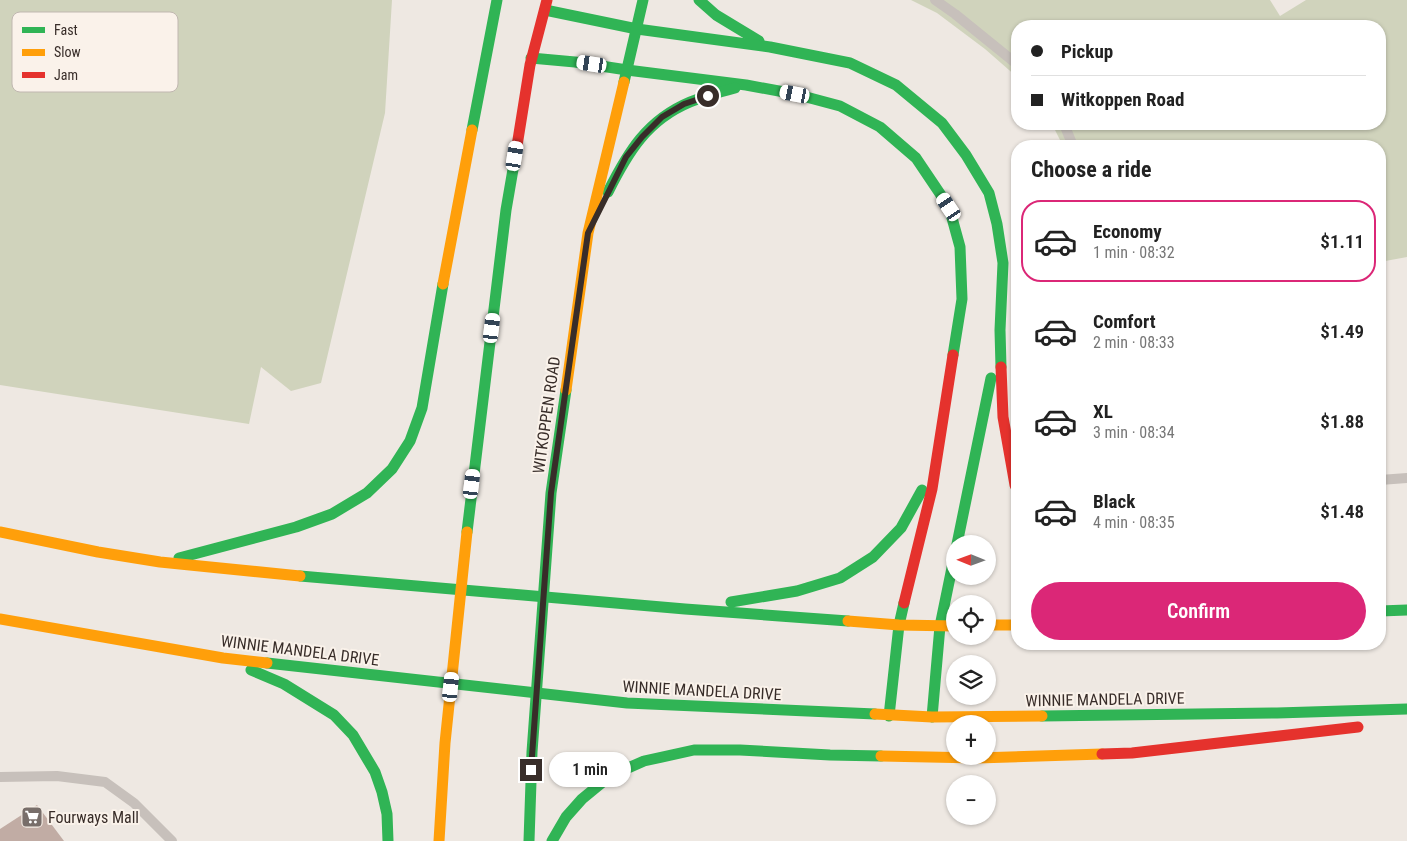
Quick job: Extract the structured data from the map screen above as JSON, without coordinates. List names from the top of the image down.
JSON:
{
  "streets": {
    "main road": ["WITKOPPEN ROAD", "WINNIE MANDELA DRIVE"]
  },
  "places": {
    "supermarket": ["Fourways Mall"]
  },
  "legend": ["Fast", "Slow", "Jam"],
  "north": "left",
  "page": {
    "banner": ["Pickup", "Witkoppen Road"],
    "heading": "Choose a ride",
    "list": [
      {
        "name": "Economy",
        "note": "1 min · 08:32",
        "value": "$1.11"
      },
      {
        "name": "Comfort",
        "note": "2 min · 08:33",
        "value": "$1.49"
      },
      {
        "name": "XL",
        "note": "3 min · 08:34",
        "value": "$1.88"
      },
      {
        "name": "Black",
        "note": "4 min · 08:35",
        "value": "$1.48"
      }
    ],
    "map_buttons": ["+", "−"],
    "buttons": "Confirm",
    "bubble": "1 min"
  }
}
